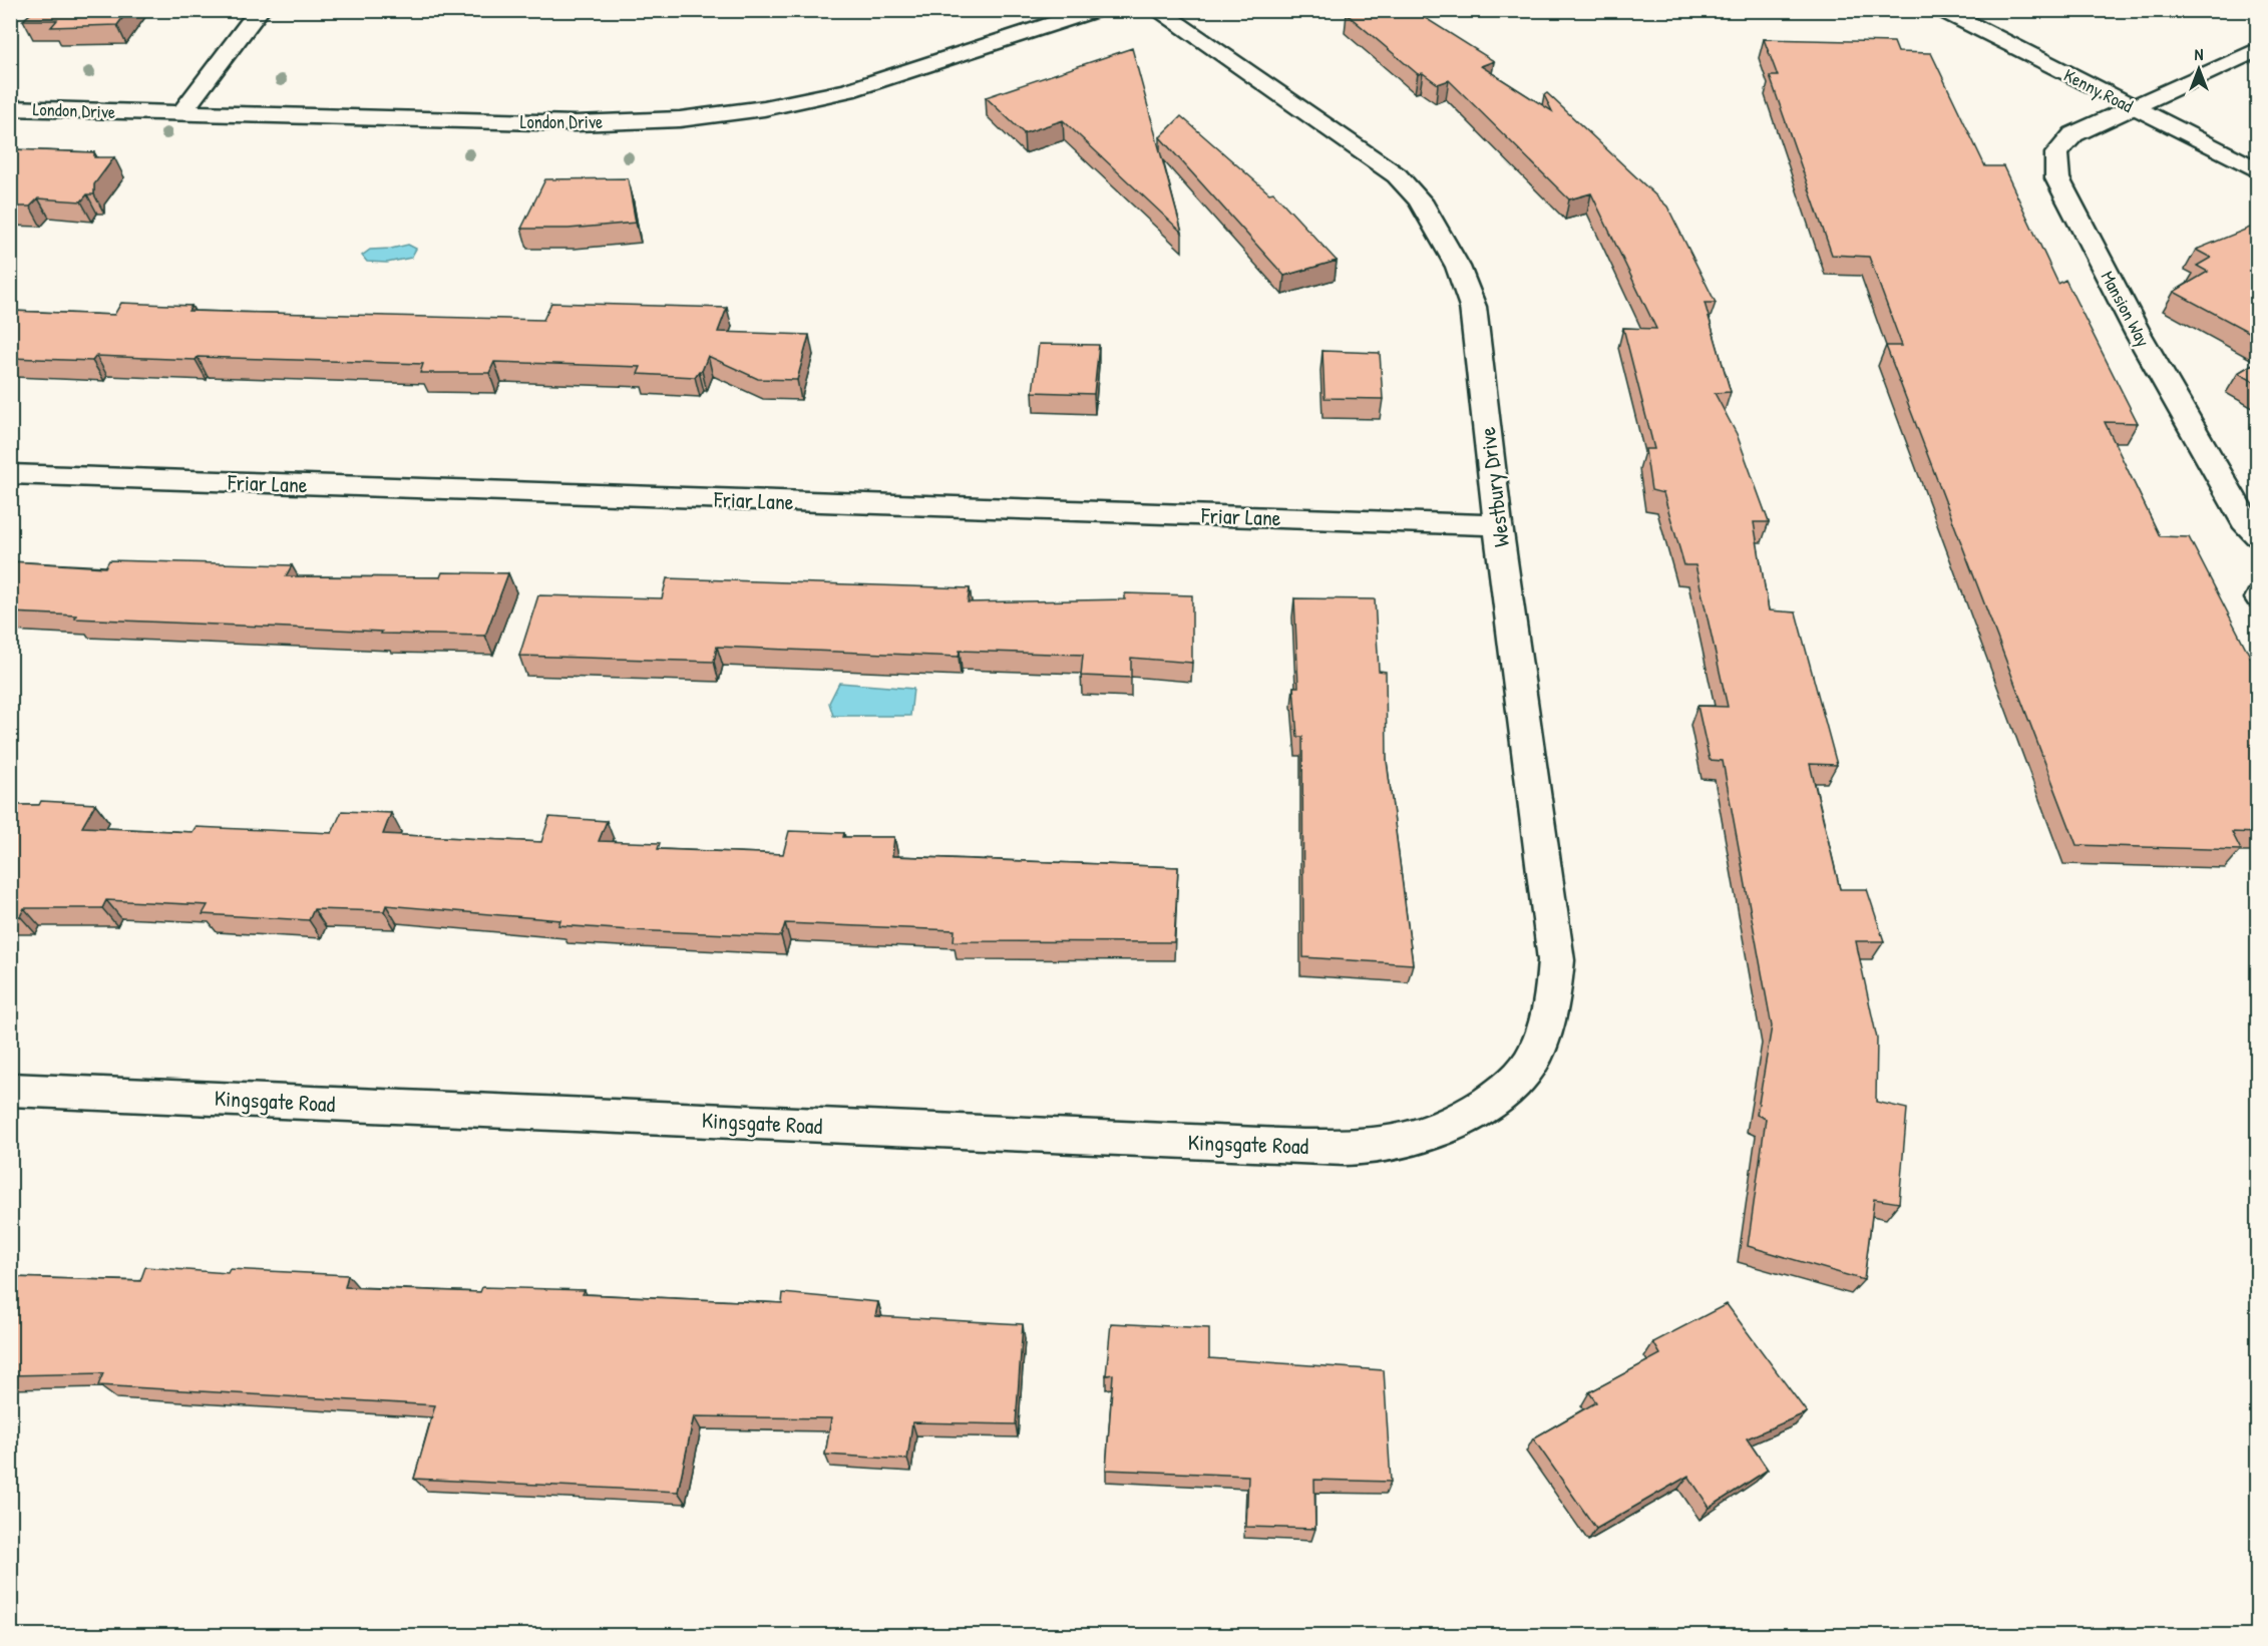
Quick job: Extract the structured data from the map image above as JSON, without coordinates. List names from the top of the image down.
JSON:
{
  "streets": {
    "street": [
      "Kenny Road",
      "London Drive",
      "Mansion Way",
      "Friar Lane",
      "Westbury Drive",
      "Kingsgate Road"
    ]
  },
  "crossings": [
    ["Kenny Road", "Mansion Way"],
    ["Friar Lane", "Westbury Drive"],
    ["Westbury Drive", "Kingsgate Road"]
  ],
  "north": "top"
}
